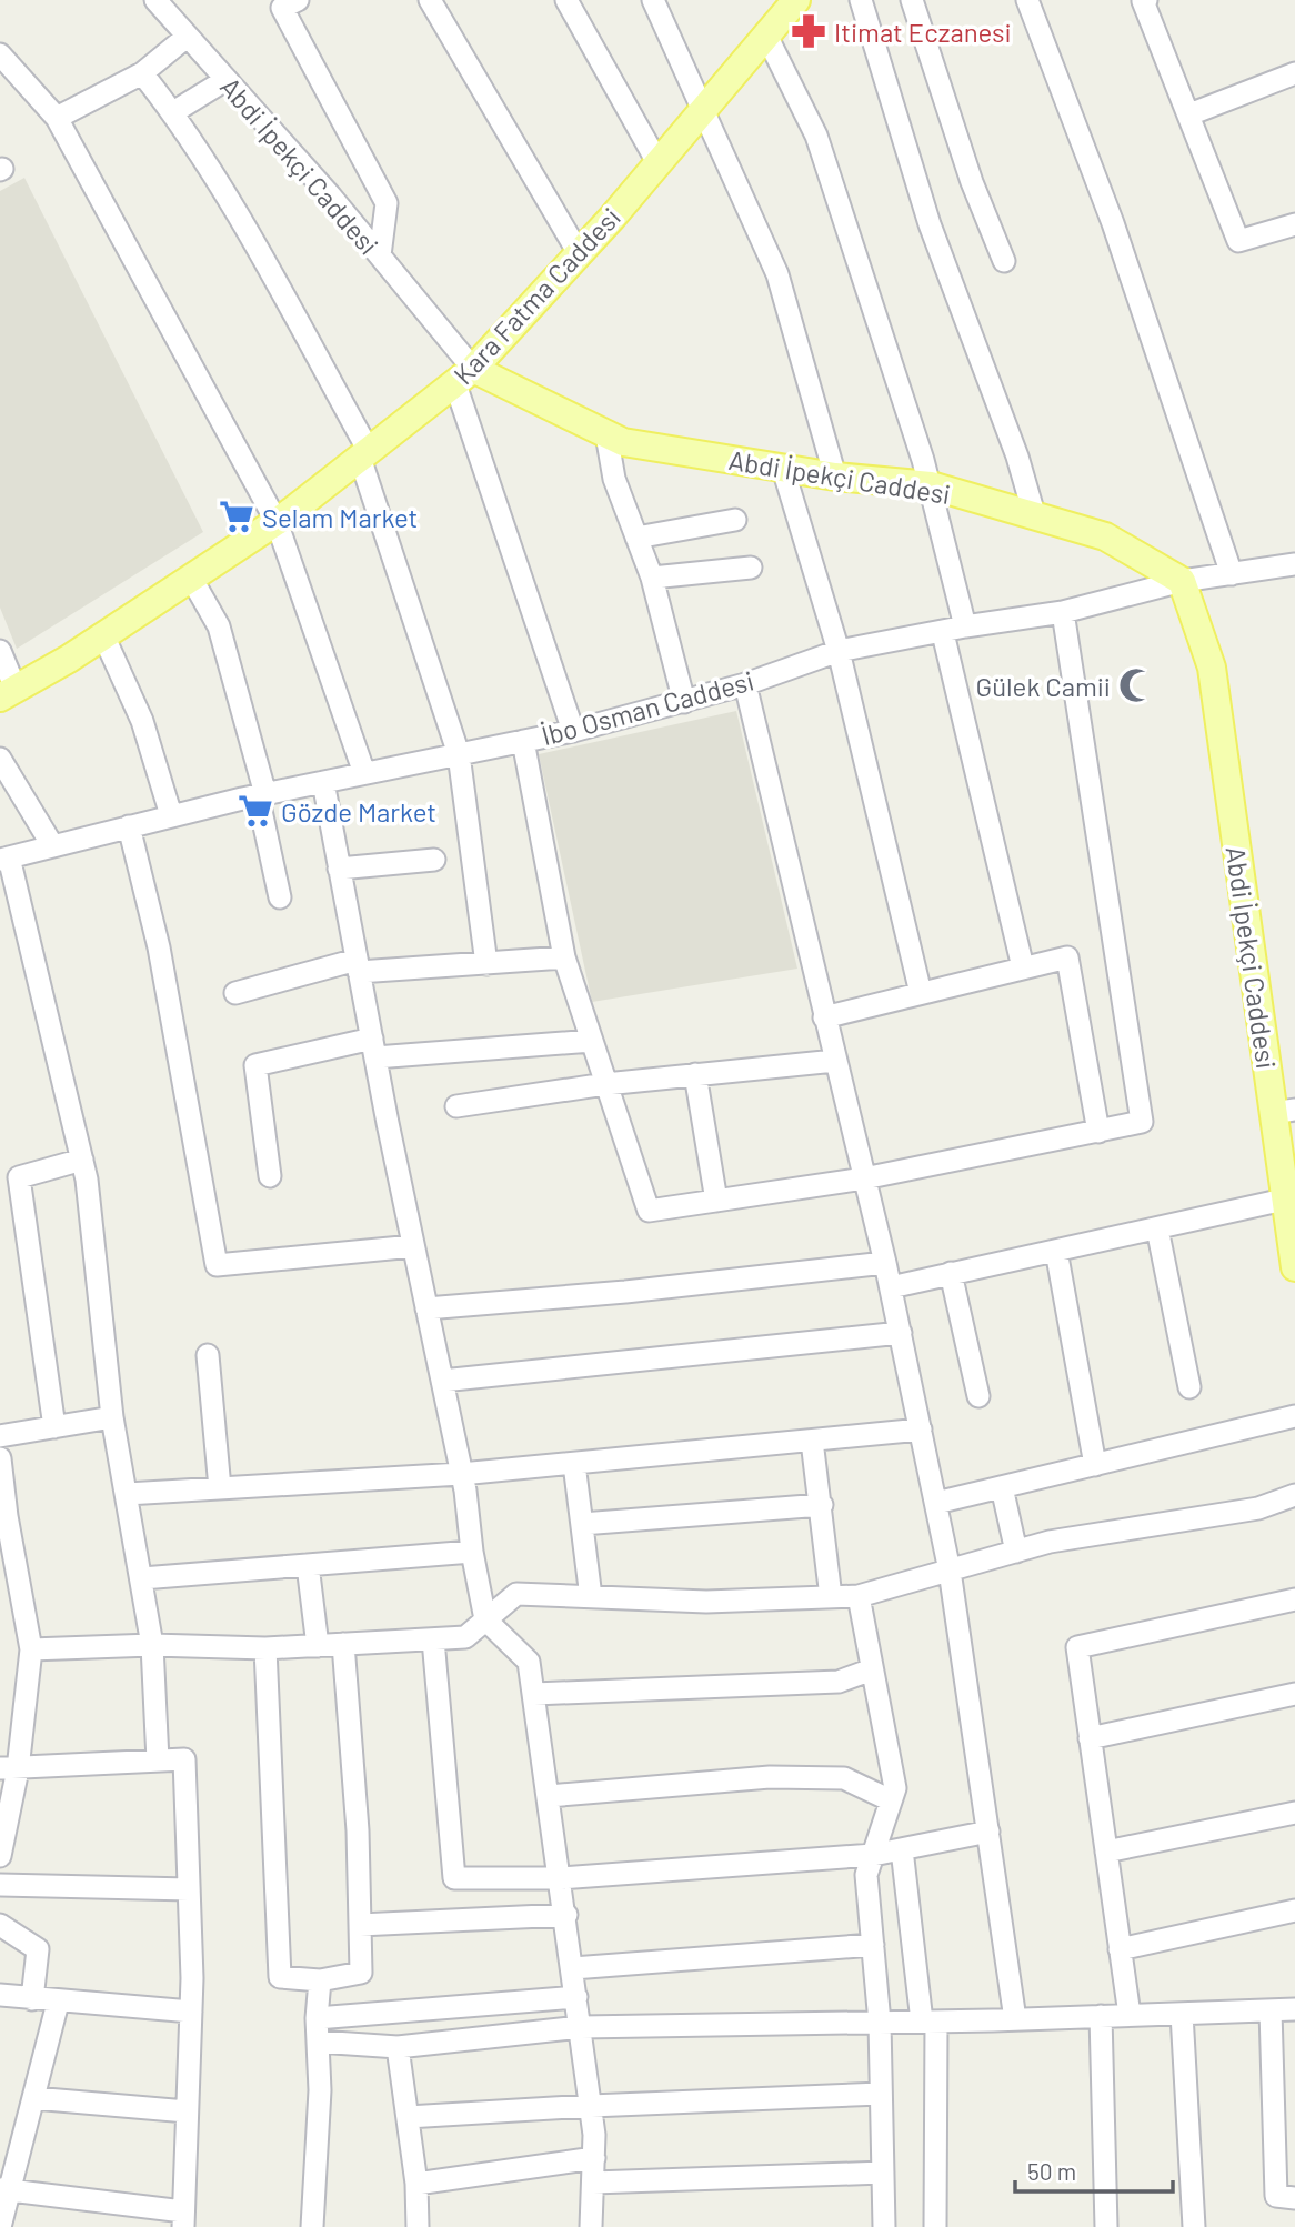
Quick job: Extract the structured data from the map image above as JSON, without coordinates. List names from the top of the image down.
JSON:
{
  "streets": {
    "main road": ["Abdi İpekçi Caddesi", "Kara Fatma Caddesi"],
    "street": ["İbo Osman Caddesi"]
  },
  "crossings": [
    ["Abdi İpekçi Caddesi", "Kara Fatma Caddesi"],
    ["Abdi İpekçi Caddesi", "İbo Osman Caddesi"]
  ],
  "places": {
    "pharmacy": ["Itimat Eczanesi"],
    "supermarket": ["Selam Market", "Gözde Market"],
    "mosque": ["Gülek Camii"]
  },
  "scale_bar": "50 m"
}
